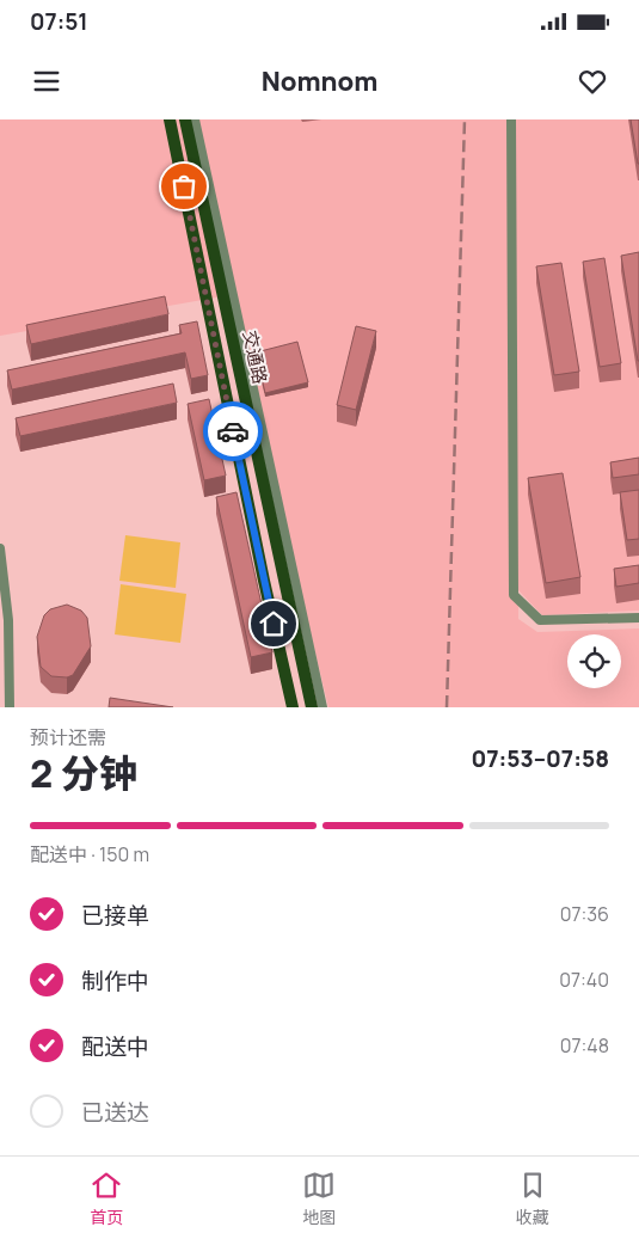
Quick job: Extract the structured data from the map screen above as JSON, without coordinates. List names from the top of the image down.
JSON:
{
  "streets": {
    "main road": ["交通路"]
  },
  "page": {
    "status": "07:51",
    "header": "Nomnom",
    "heading": ["2 分钟", "预计还需", "07:53–07:58"],
    "bar": "配送中 · 150 m",
    "list": [
      ["已接单", "07:36"],
      ["制作中", "07:40"],
      ["配送中", "07:48"],
      "已送达"
    ],
    "tabs": ["首页", "地图", "收藏"]
  }
}
